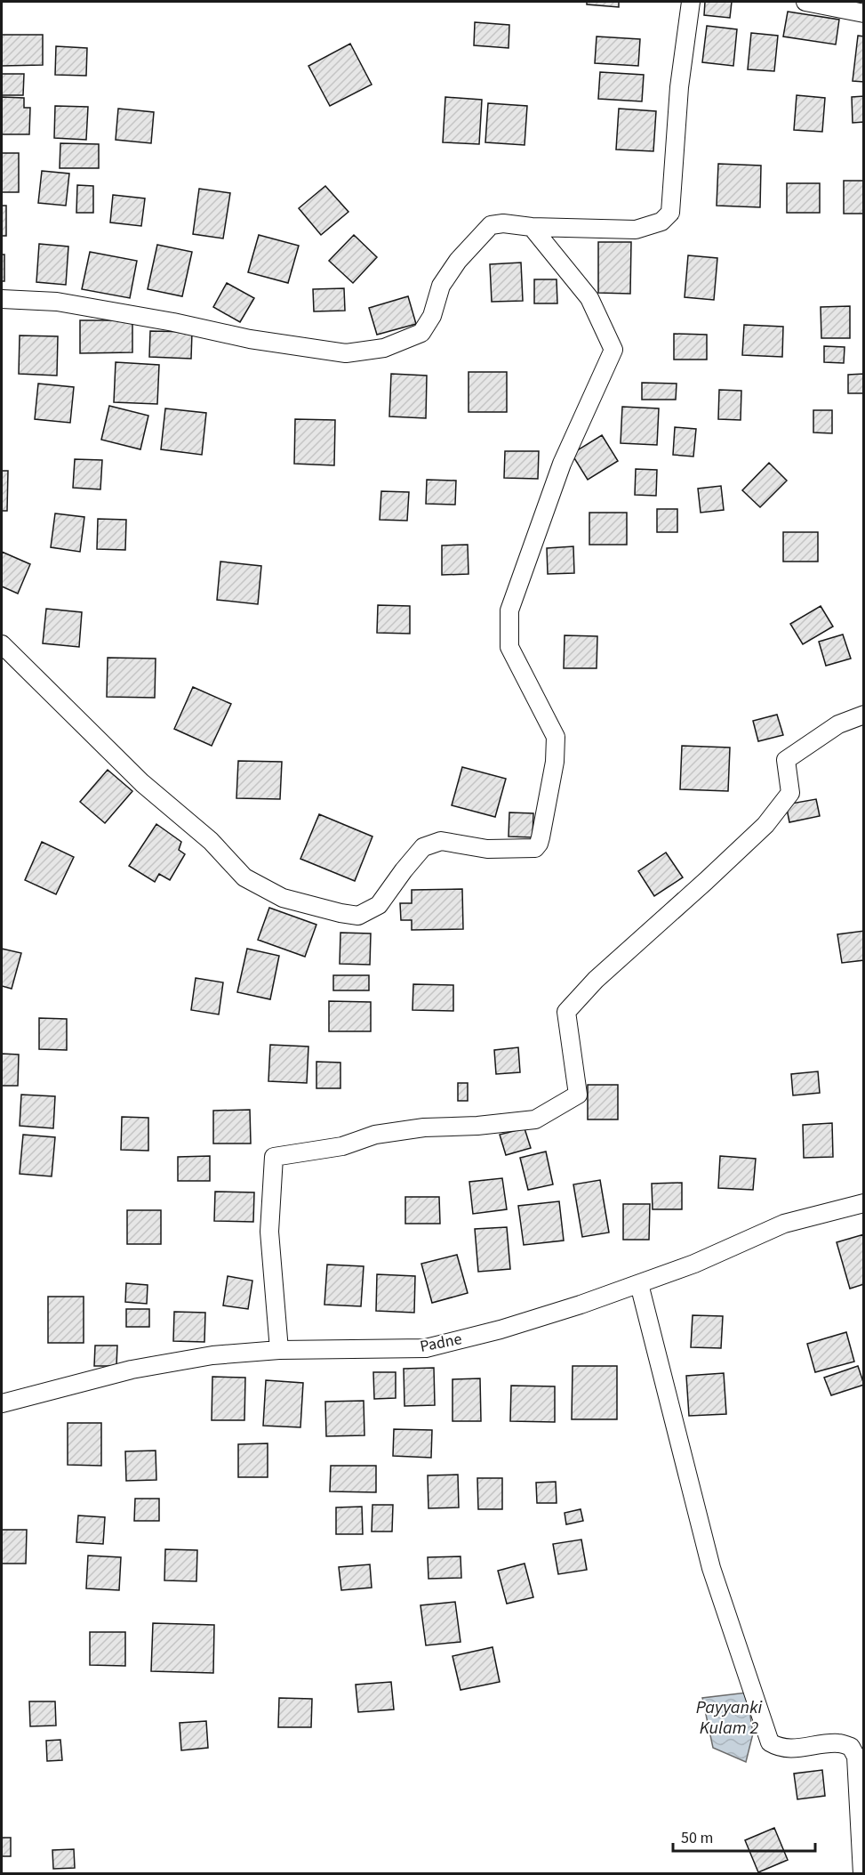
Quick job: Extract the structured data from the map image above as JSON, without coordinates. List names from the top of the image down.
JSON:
{
  "streets": {
    "street": ["Padne"]
  },
  "water": ["Payyanki Kulam 2"],
  "scale_bar": "50 m"
}
